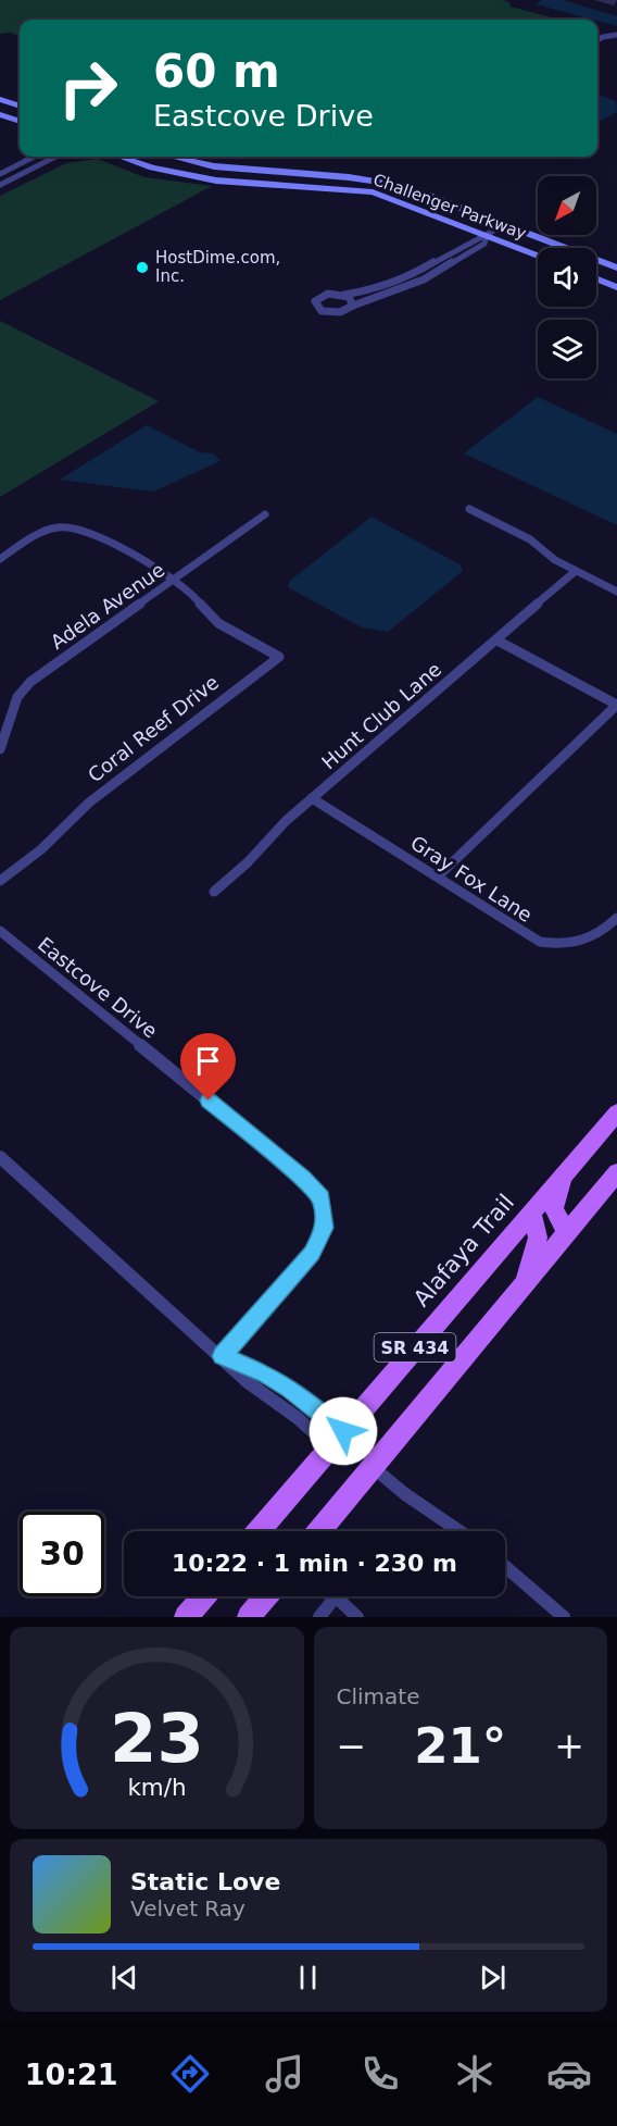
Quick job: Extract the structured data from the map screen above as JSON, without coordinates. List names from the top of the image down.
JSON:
{
  "streets": {
    "main road": ["Challenger Parkway", "Alafaya Trail", "SR 434"],
    "street": [
      "Adela Avenue",
      "Hunt Club Lane",
      "Coral Reef Drive",
      "Gray Fox Lane",
      "Eastcove Drive"
    ]
  },
  "crossings": [
    ["Adela Avenue", "Coral Reef Drive"],
    ["Hunt Club Lane", "Gray Fox Lane"]
  ],
  "places": ["HostDime.com, Inc."],
  "north": "bottom left",
  "page": {
    "turn": ["60 m", "Eastcove Drive"],
    "limit": "30",
    "trip": "10:22 · 1 min · 230 m",
    "tile": "Climate",
    "heat": ["−", "21°", "+"],
    "song": ["Static Love", "Velvet Ray"],
    "tabs": "10:21",
    "gauge": ["23", "km/h"]
  }
}
